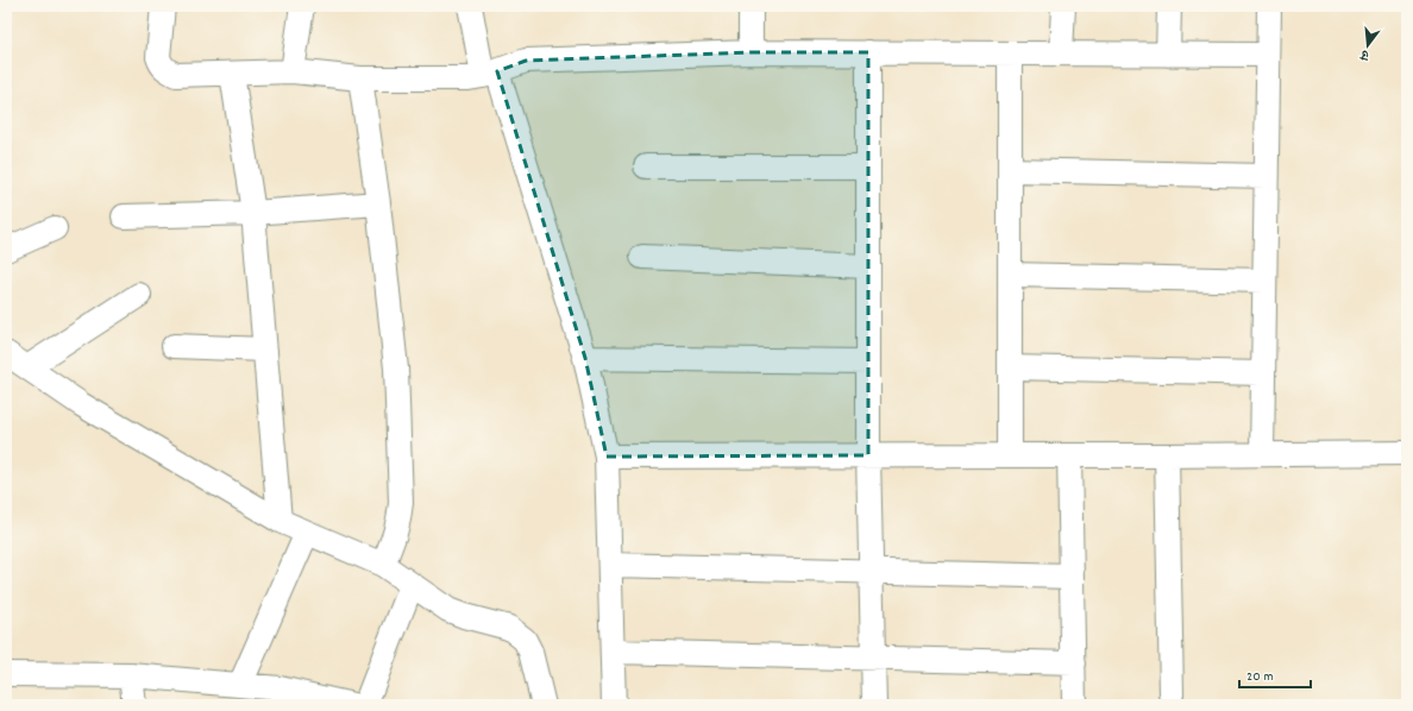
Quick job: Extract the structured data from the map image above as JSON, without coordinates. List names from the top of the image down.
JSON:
{
  "scale_bar": "20 m",
  "north": "bottom"
}
